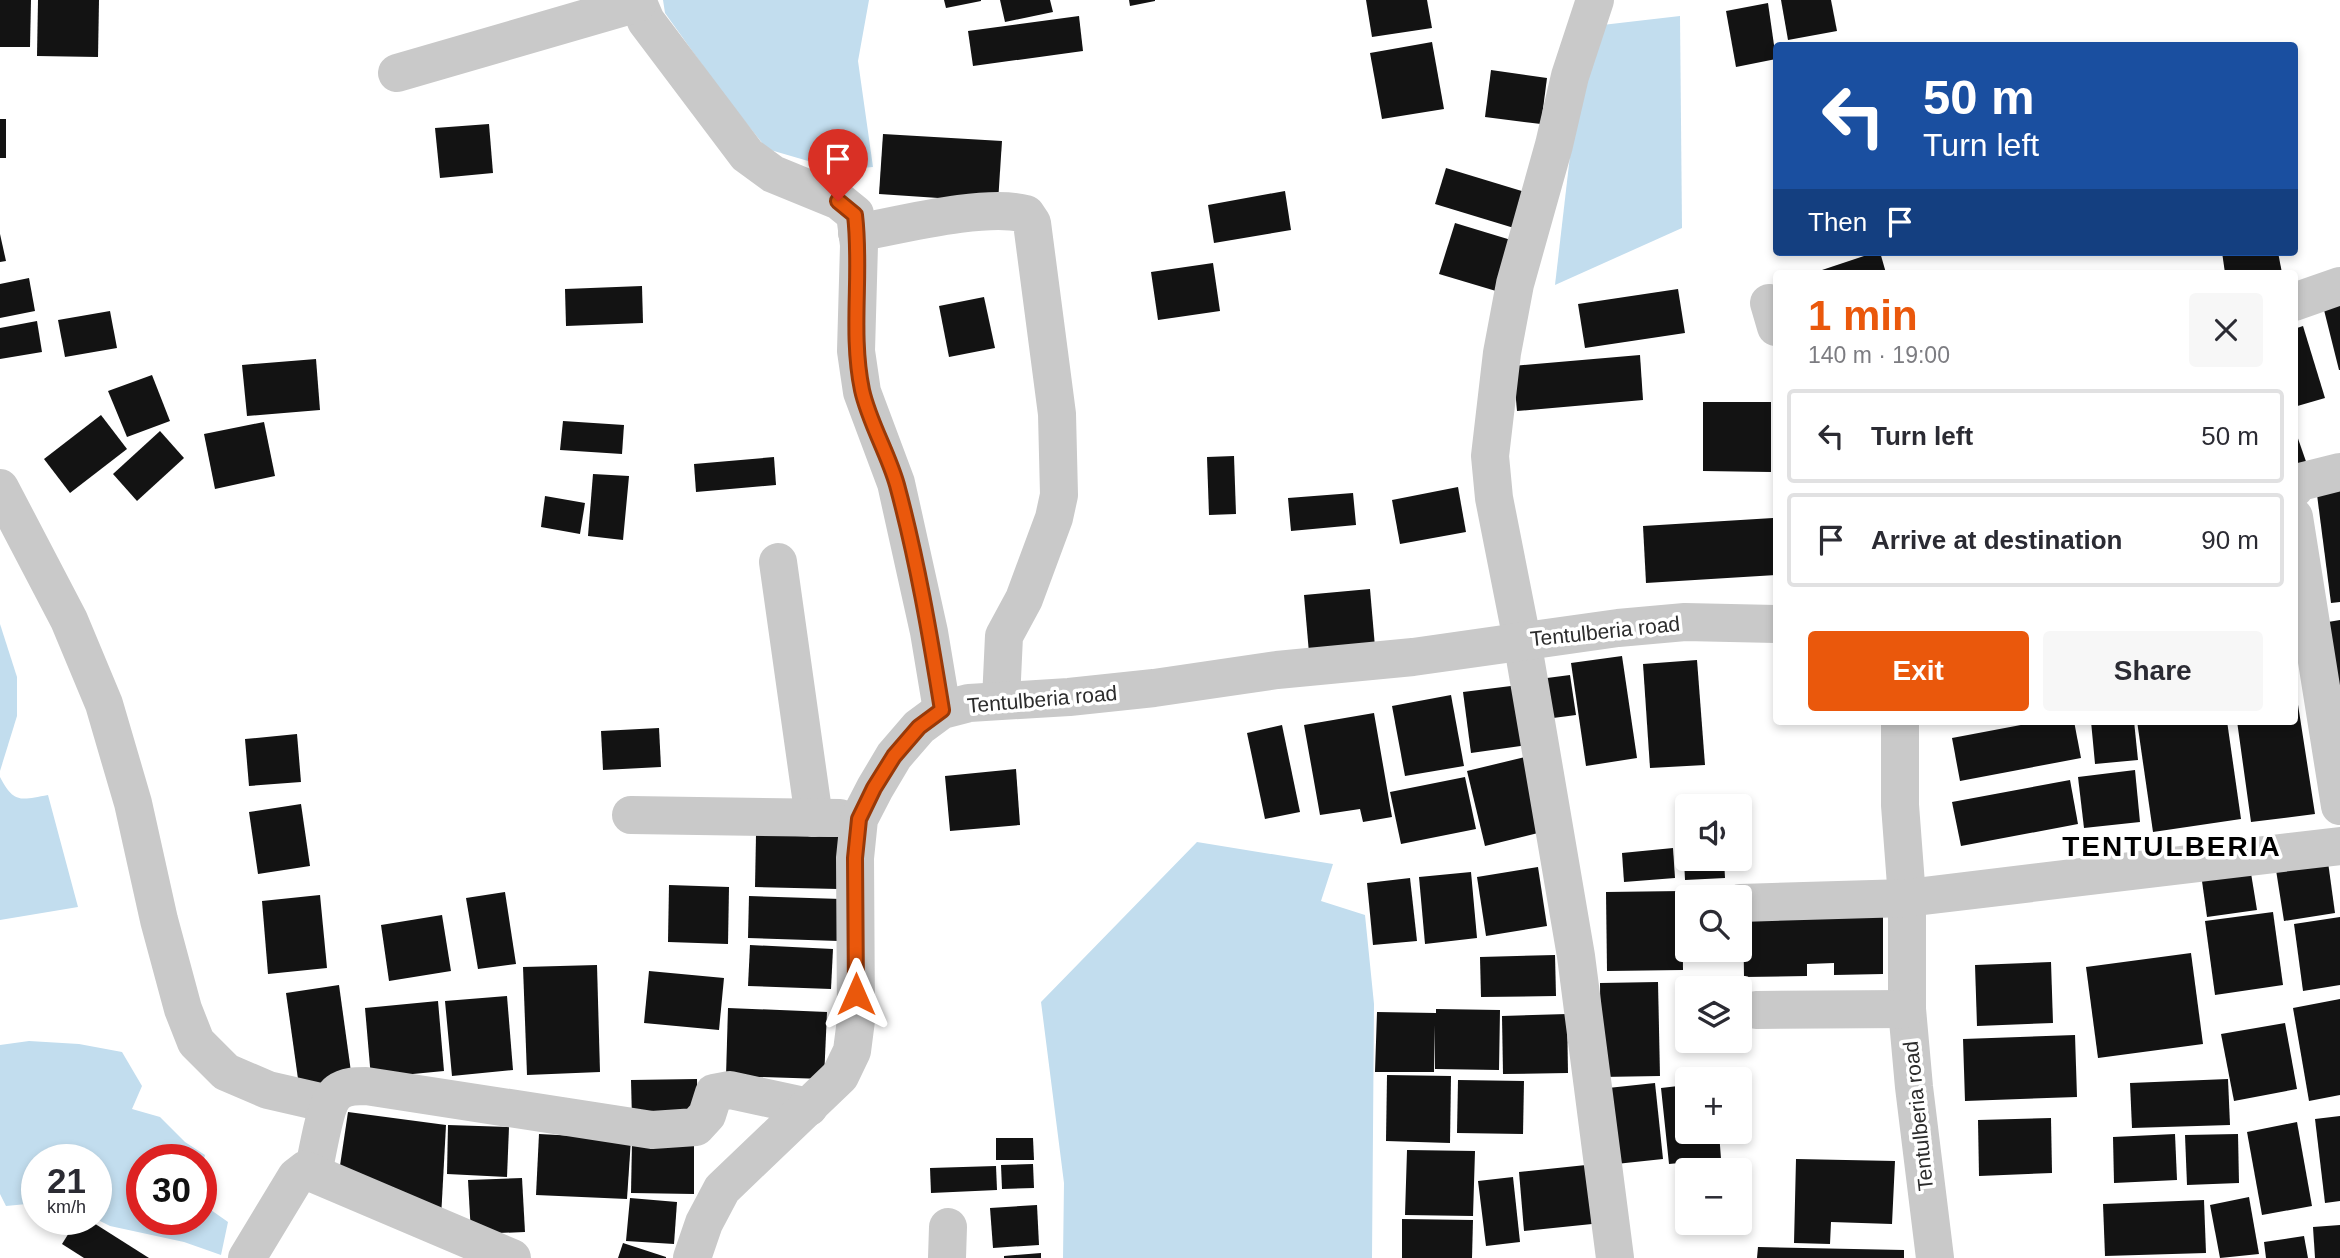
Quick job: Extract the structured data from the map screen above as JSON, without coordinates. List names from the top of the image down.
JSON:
{
  "streets": {
    "street": ["Tentulberia road"]
  },
  "districts": ["TENTULBERIA"],
  "page": {
    "turn": ["50 m", "Turn left"],
    "then": "Then",
    "heading": ["1 min", "140 m · 19:00"],
    "list": [
      {
        "name": "Turn left",
        "value": "50 m"
      },
      {
        "name": "Arrive at destination",
        "value": "90 m"
      }
    ],
    "buttons": ["Exit", "Share"],
    "map_buttons": ["+", "−"],
    "speed": "21 km/h",
    "limit": "30"
  }
}
